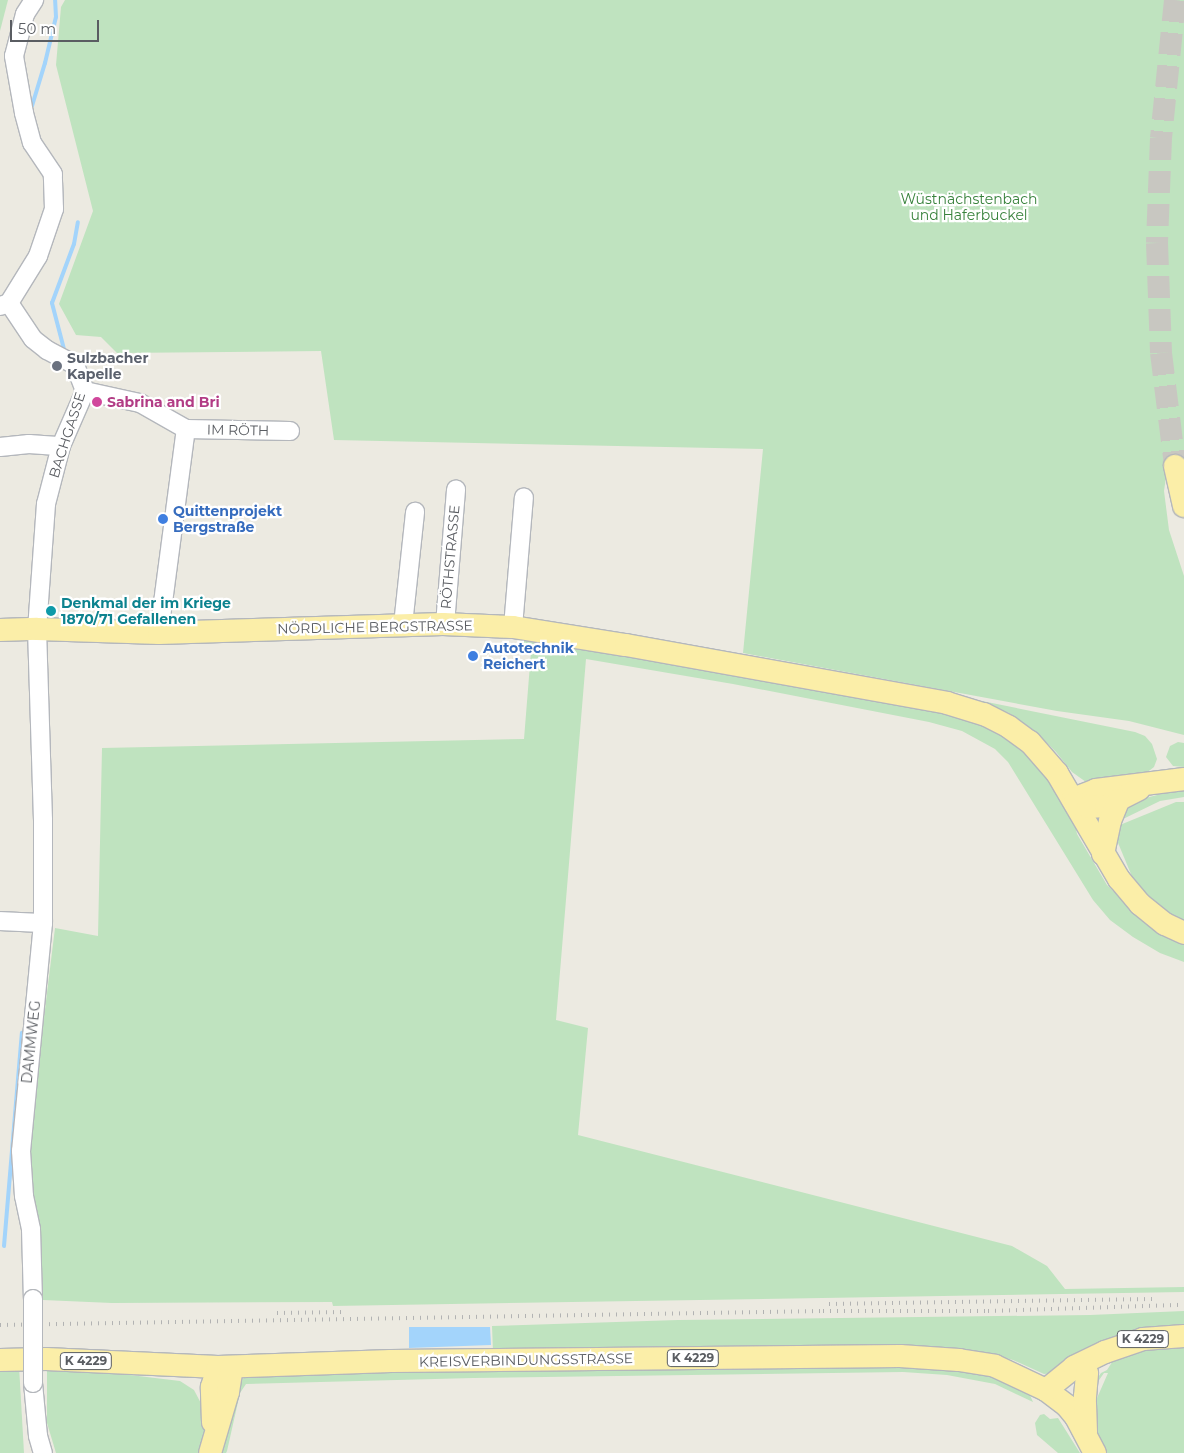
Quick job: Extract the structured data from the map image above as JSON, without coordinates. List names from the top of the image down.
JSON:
{
  "streets": {
    "main road": ["NÖRDLICHE BERGSTRASSE", "K 4229", "KREISVERBINDUNGSSTRASSE"],
    "street": [
      "IM RÖTH",
      "BACHGASSE",
      "RÖTHSTRASSE",
      "DAMMWEG"
    ]
  },
  "crossings": [
    ["BACHGASSE", "NÖRDLICHE BERGSTRASSE"],
    ["BACHGASSE", "DAMMWEG"],
    ["RÖTHSTRASSE", "NÖRDLICHE BERGSTRASSE"],
    ["NÖRDLICHE BERGSTRASSE", "DAMMWEG"]
  ],
  "parks": ["Wüstnächstenbach und Haferbuckel"],
  "places": [
    "Sulzbacher Kapelle",
    "Sabrina and Bri",
    "Quittenprojekt Bergstraße",
    "Denkmal der im Kriege 1870/71 Gefallenen",
    "Autotechnik Reichert"
  ],
  "scale_bar": "50 m"
}
